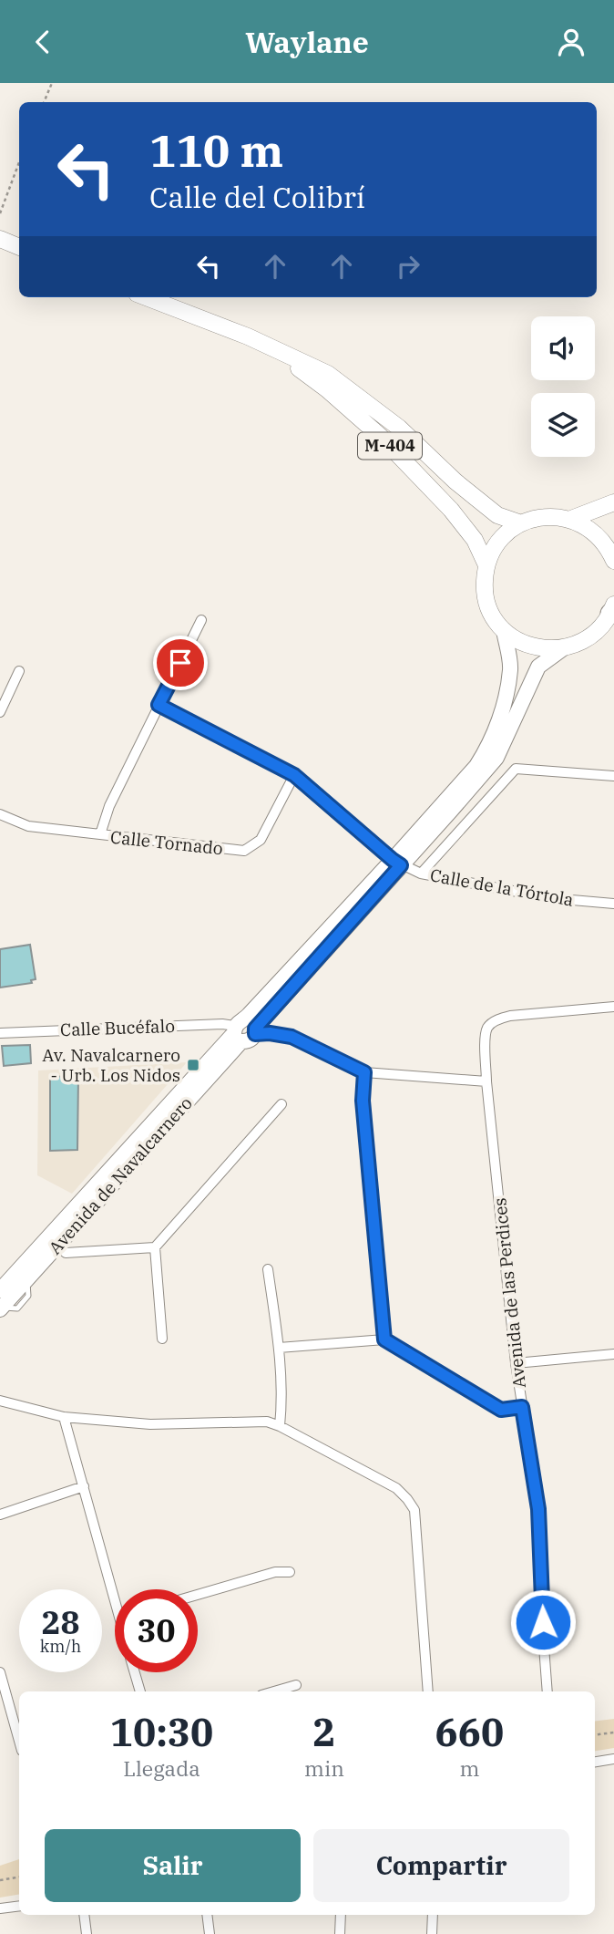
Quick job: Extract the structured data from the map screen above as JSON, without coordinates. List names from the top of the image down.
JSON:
{
  "streets": {
    "main road": ["M-404"],
    "street": [
      "Calle Tornado",
      "Calle de la Tórtola",
      "Calle Bucéfalo",
      "Avenida de Navalcarnero",
      "Avenida de las Perdices"
    ]
  },
  "crossings": [
    ["M-404", "Avenida de Navalcarnero"],
    ["Calle Tornado", "Calle de la Tórtola"],
    ["Calle de la Tórtola", "Avenida de Navalcarnero"],
    ["Calle Bucéfalo", "Avenida de Navalcarnero"]
  ],
  "places": {
    "transit": ["Av. Navalcarnero - Urb. Los Nidos"]
  },
  "page": {
    "header": "Waylane",
    "turn": ["110 m", "Calle del Colibrí"],
    "speed": "28 km/h",
    "limit": "30",
    "eta": [
      "10:30",
      "Llegada",
      "2",
      "min",
      "660",
      "m"
    ],
    "buttons": ["Salir", "Compartir"]
  }
}
